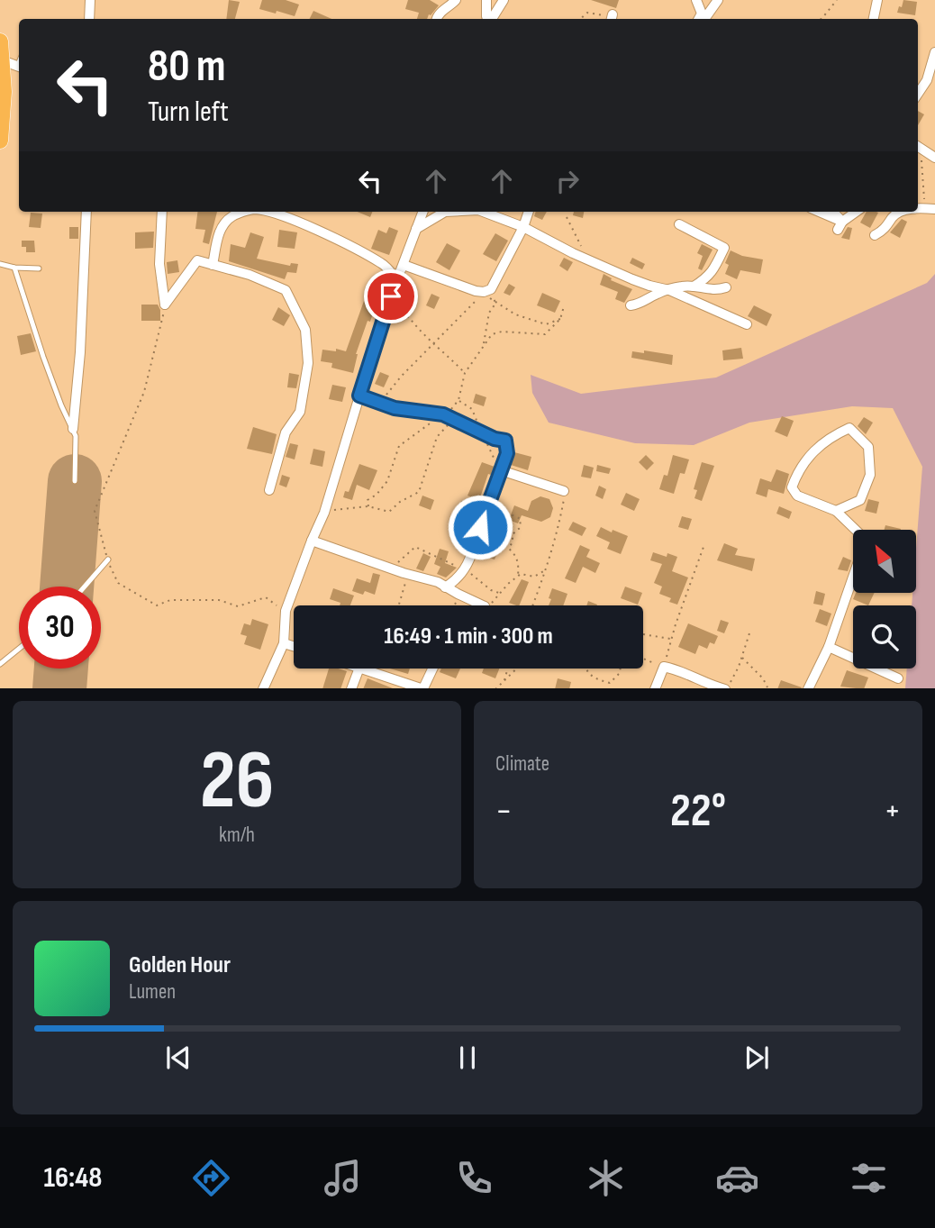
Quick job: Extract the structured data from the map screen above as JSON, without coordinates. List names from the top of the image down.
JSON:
{
  "north": "top left",
  "page": {
    "turn": ["80 m", "Turn left"],
    "limit": "30",
    "trip": "16:49 · 1 min · 300 m",
    "tile": [
      ["26", "km/h"],
      "Climate"
    ],
    "heat": ["−", "22°", "+"],
    "song": ["Golden Hour", "Lumen"],
    "tabs": "16:48"
  }
}
